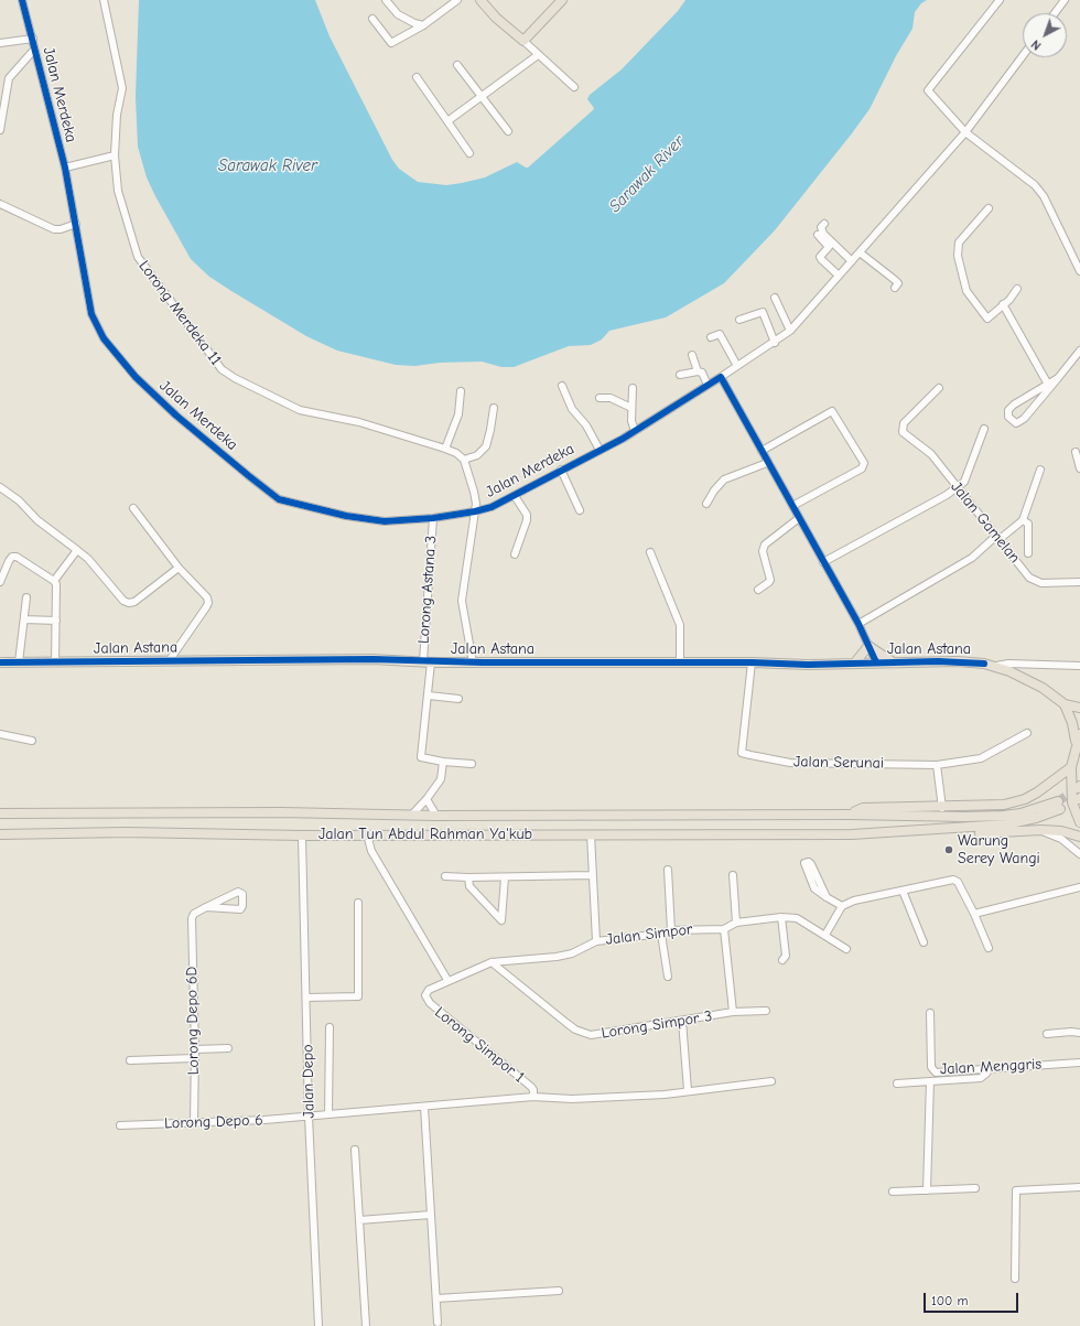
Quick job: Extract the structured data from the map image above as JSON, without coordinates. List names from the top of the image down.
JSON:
{
  "streets": {
    "main road": ["Jalan Astana", "Jalan Tun Abdul Rahman Ya'kub"],
    "street": [
      "Jalan Merdeka",
      "Lorong Merdeka 11",
      "Jalan Gamelan",
      "Lorong Astana 3",
      "Jalan Serunai",
      "Jalan Simpor",
      "Lorong Depo 6D",
      "Lorong Simpor 3",
      "Lorong Simpor 1",
      "Jalan Menggris",
      "Jalan Depo",
      "Lorong Depo 6"
    ]
  },
  "crossings": [
    ["Jalan Merdeka", "Lorong Astana 3"],
    ["Lorong Astana 3", "Jalan Astana"],
    ["Jalan Astana", "Jalan Serunai"],
    ["Jalan Tun Abdul Rahman Ya'kub", "Jalan Depo"],
    ["Jalan Simpor", "Lorong Simpor 3"],
    ["Jalan Simpor", "Lorong Simpor 1"],
    ["Lorong Depo 6D", "Lorong Depo 6"],
    ["Lorong Simpor 1", "Lorong Depo 6"],
    ["Jalan Depo", "Lorong Depo 6"]
  ],
  "water": ["Sarawak River"],
  "places": ["Warung Serey Wangi"],
  "scale_bar": "100 m",
  "north": "bottom left"
}
